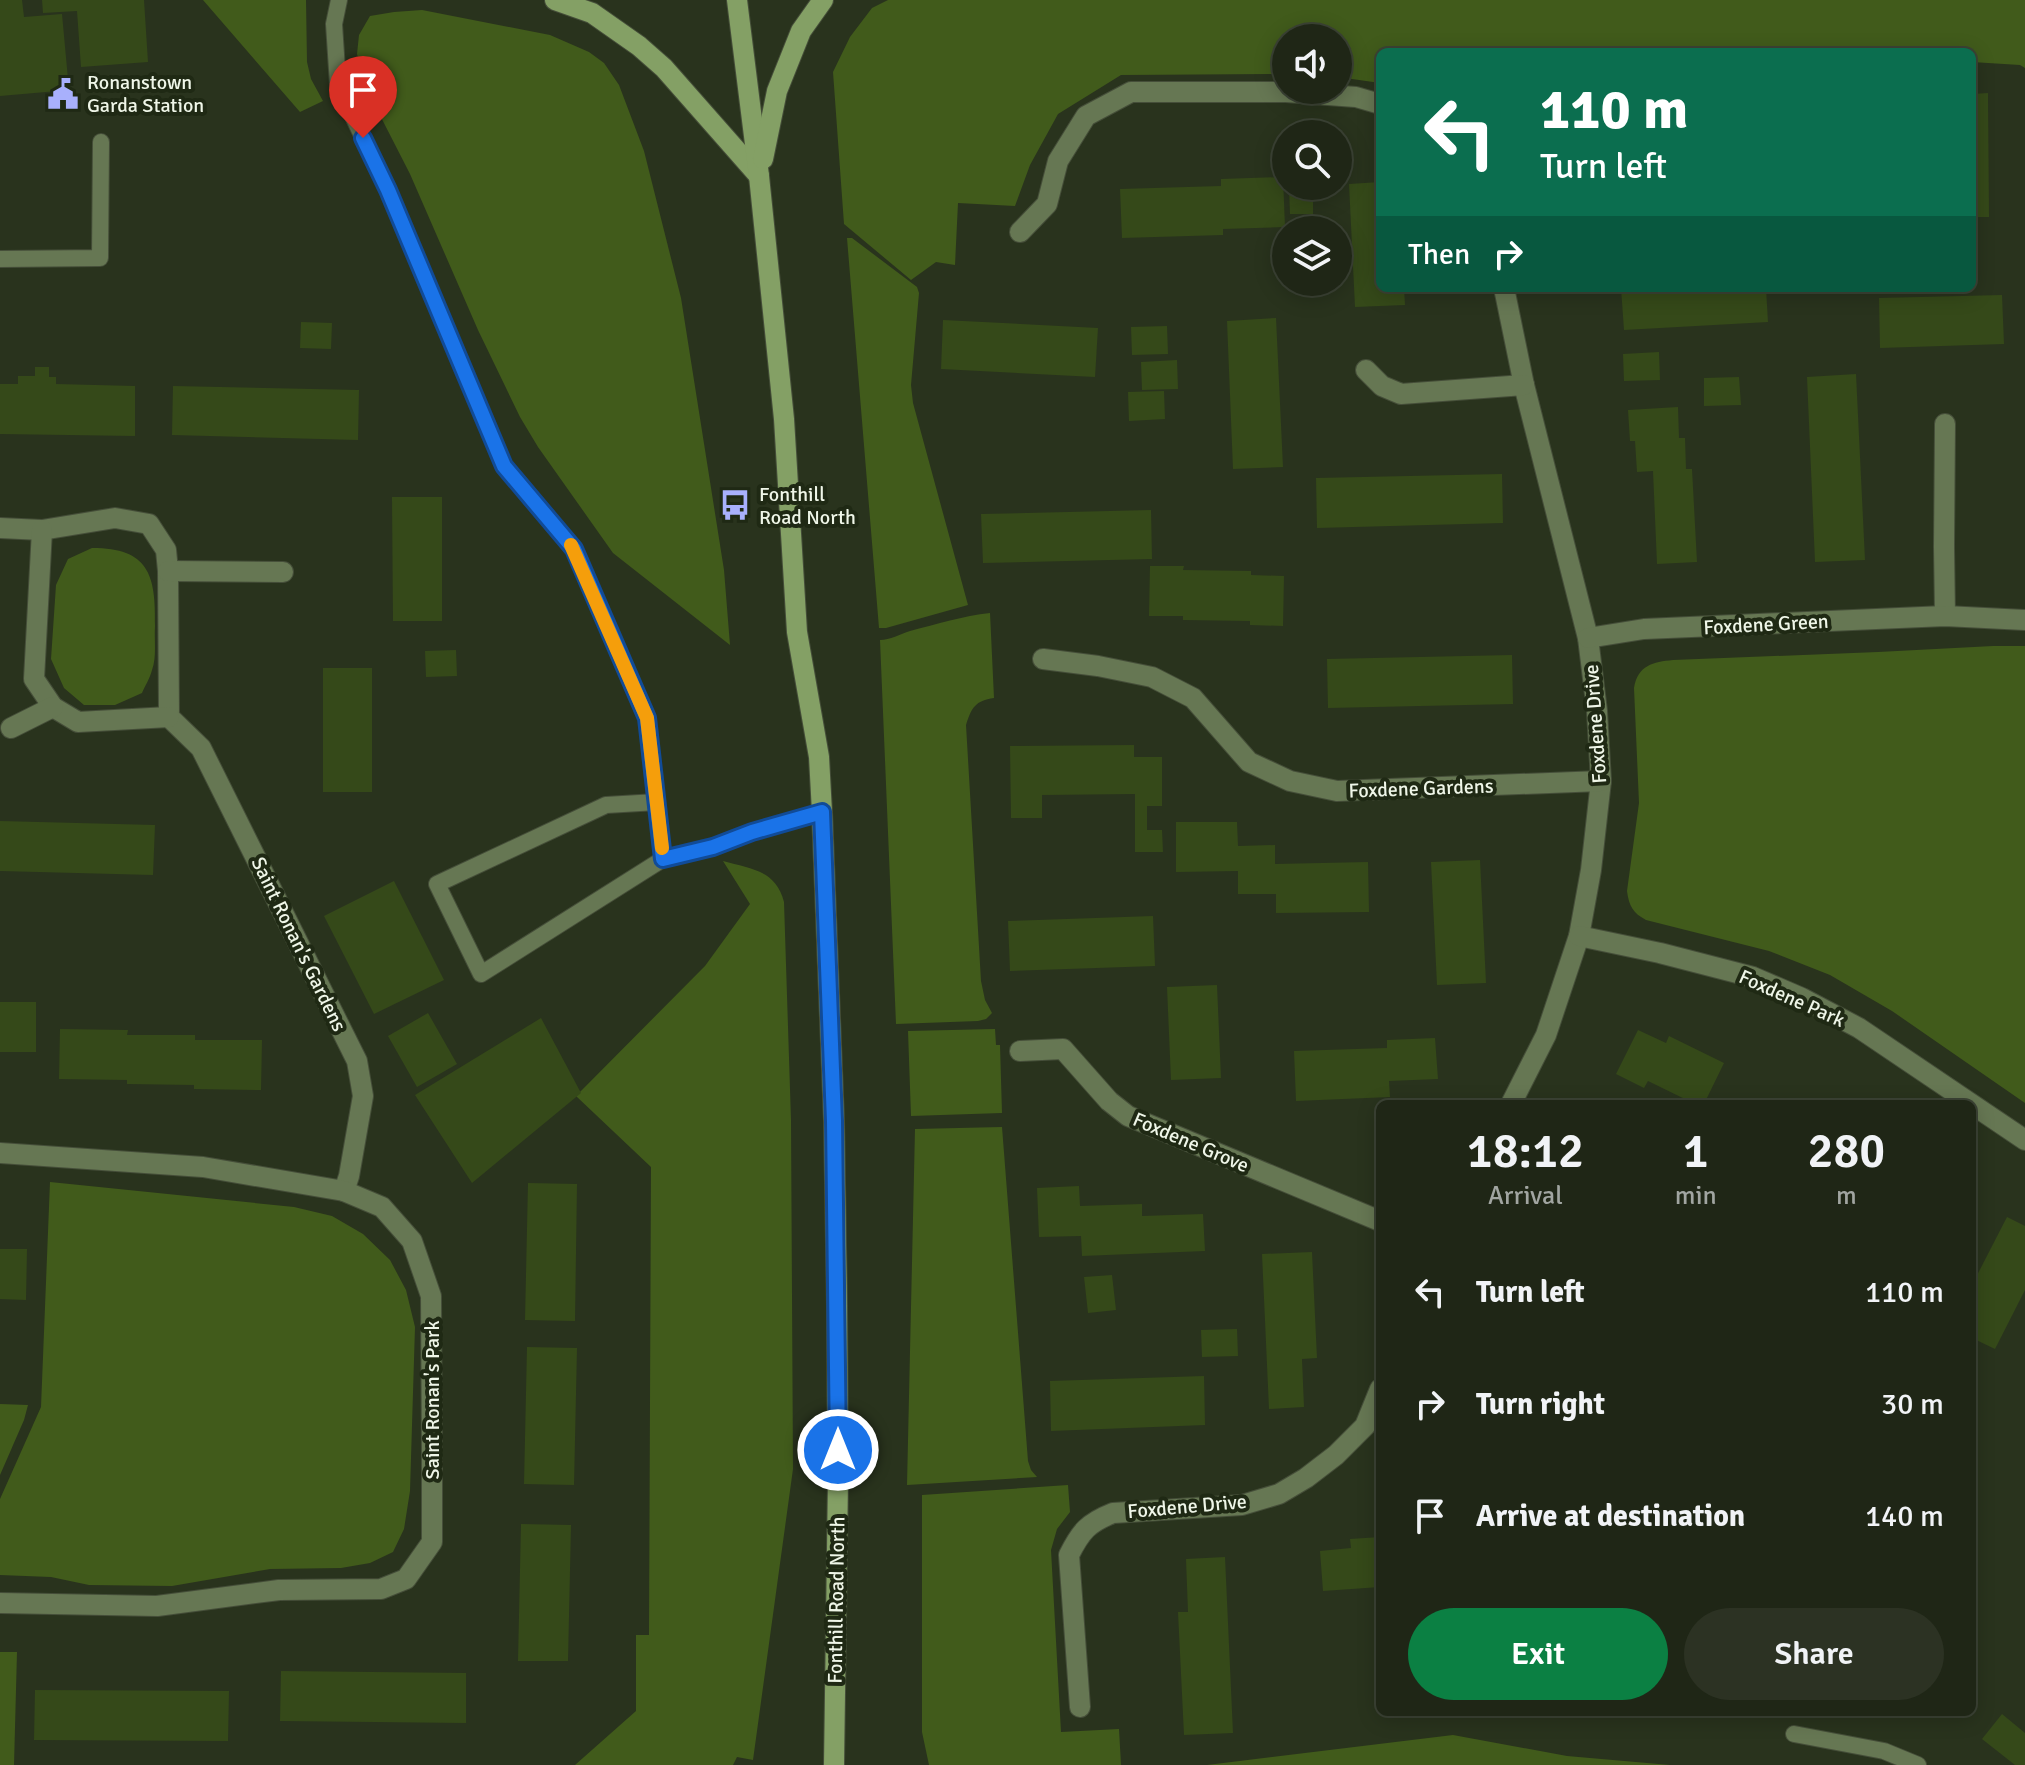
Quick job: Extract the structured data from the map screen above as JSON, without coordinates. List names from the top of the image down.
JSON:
{
  "streets": {
    "main road": ["Fonthill Road North"],
    "street": [
      "Foxdene Green",
      "Foxdene Drive",
      "Foxdene Gardens",
      "Saint Ronan's Gardens",
      "Foxdene Park",
      "Foxdene Grove",
      "Saint Ronan's Park"
    ]
  },
  "crossings": [
    ["Foxdene Green", "Foxdene Drive"],
    ["Foxdene Drive", "Foxdene Gardens"],
    ["Foxdene Drive", "Foxdene Park"],
    ["Saint Ronan's Gardens", "Saint Ronan's Park"]
  ],
  "places": {
    "public building": ["Ronanstown Garda Station"],
    "bus stop": ["Fonthill Road North"]
  },
  "page": {
    "turn": ["110 m", "Turn left"],
    "then": "Then",
    "eta": [
      "18:12",
      "Arrival",
      "1",
      "min",
      "280",
      "m"
    ],
    "list": [
      {
        "name": "Turn left",
        "value": "110 m"
      },
      {
        "name": "Turn right",
        "value": "30 m"
      },
      {
        "name": "Arrive at destination",
        "value": "140 m"
      }
    ],
    "buttons": ["Exit", "Share"]
  }
}
